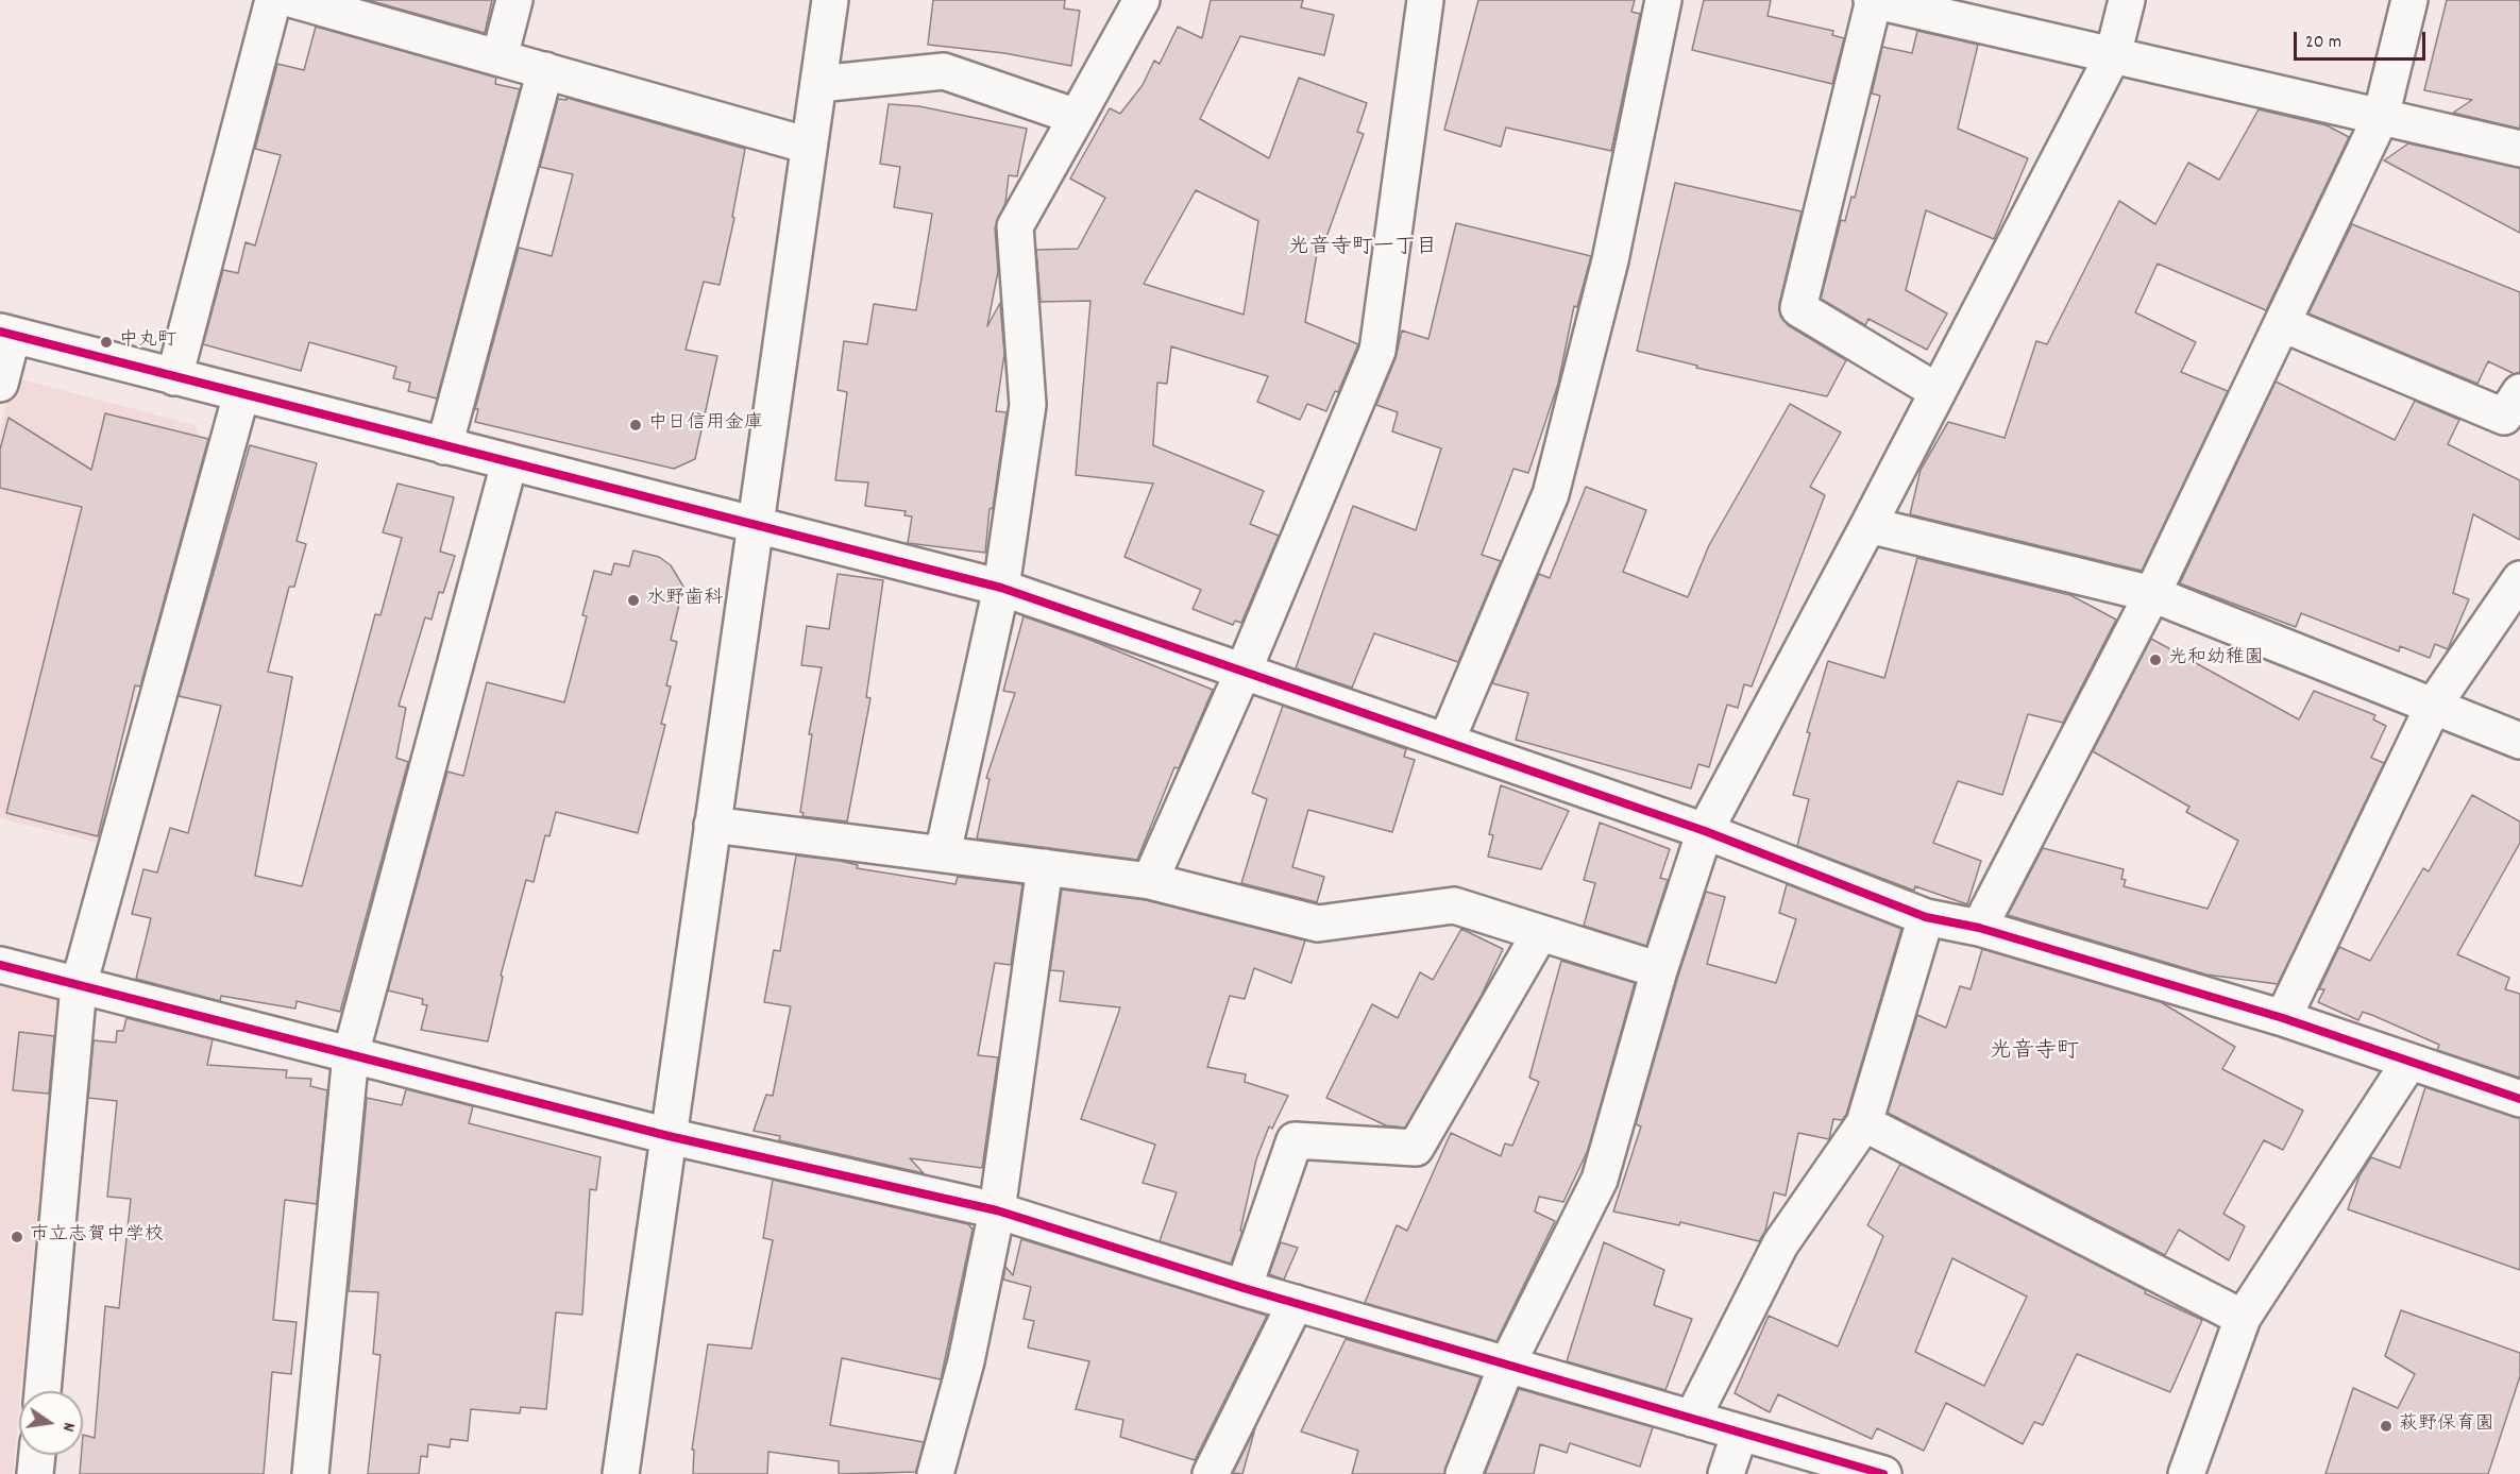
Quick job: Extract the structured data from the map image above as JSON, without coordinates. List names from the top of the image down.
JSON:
{
  "districts": ["光音寺町一丁目", "光音寺町"],
  "places": [
    "中丸町",
    "中日信用金庫",
    "水野歯科",
    "光和幼稚園",
    "市立志賀中学校",
    "萩野保育園"
  ],
  "scale_bar": "20 m",
  "north": "right"
}
